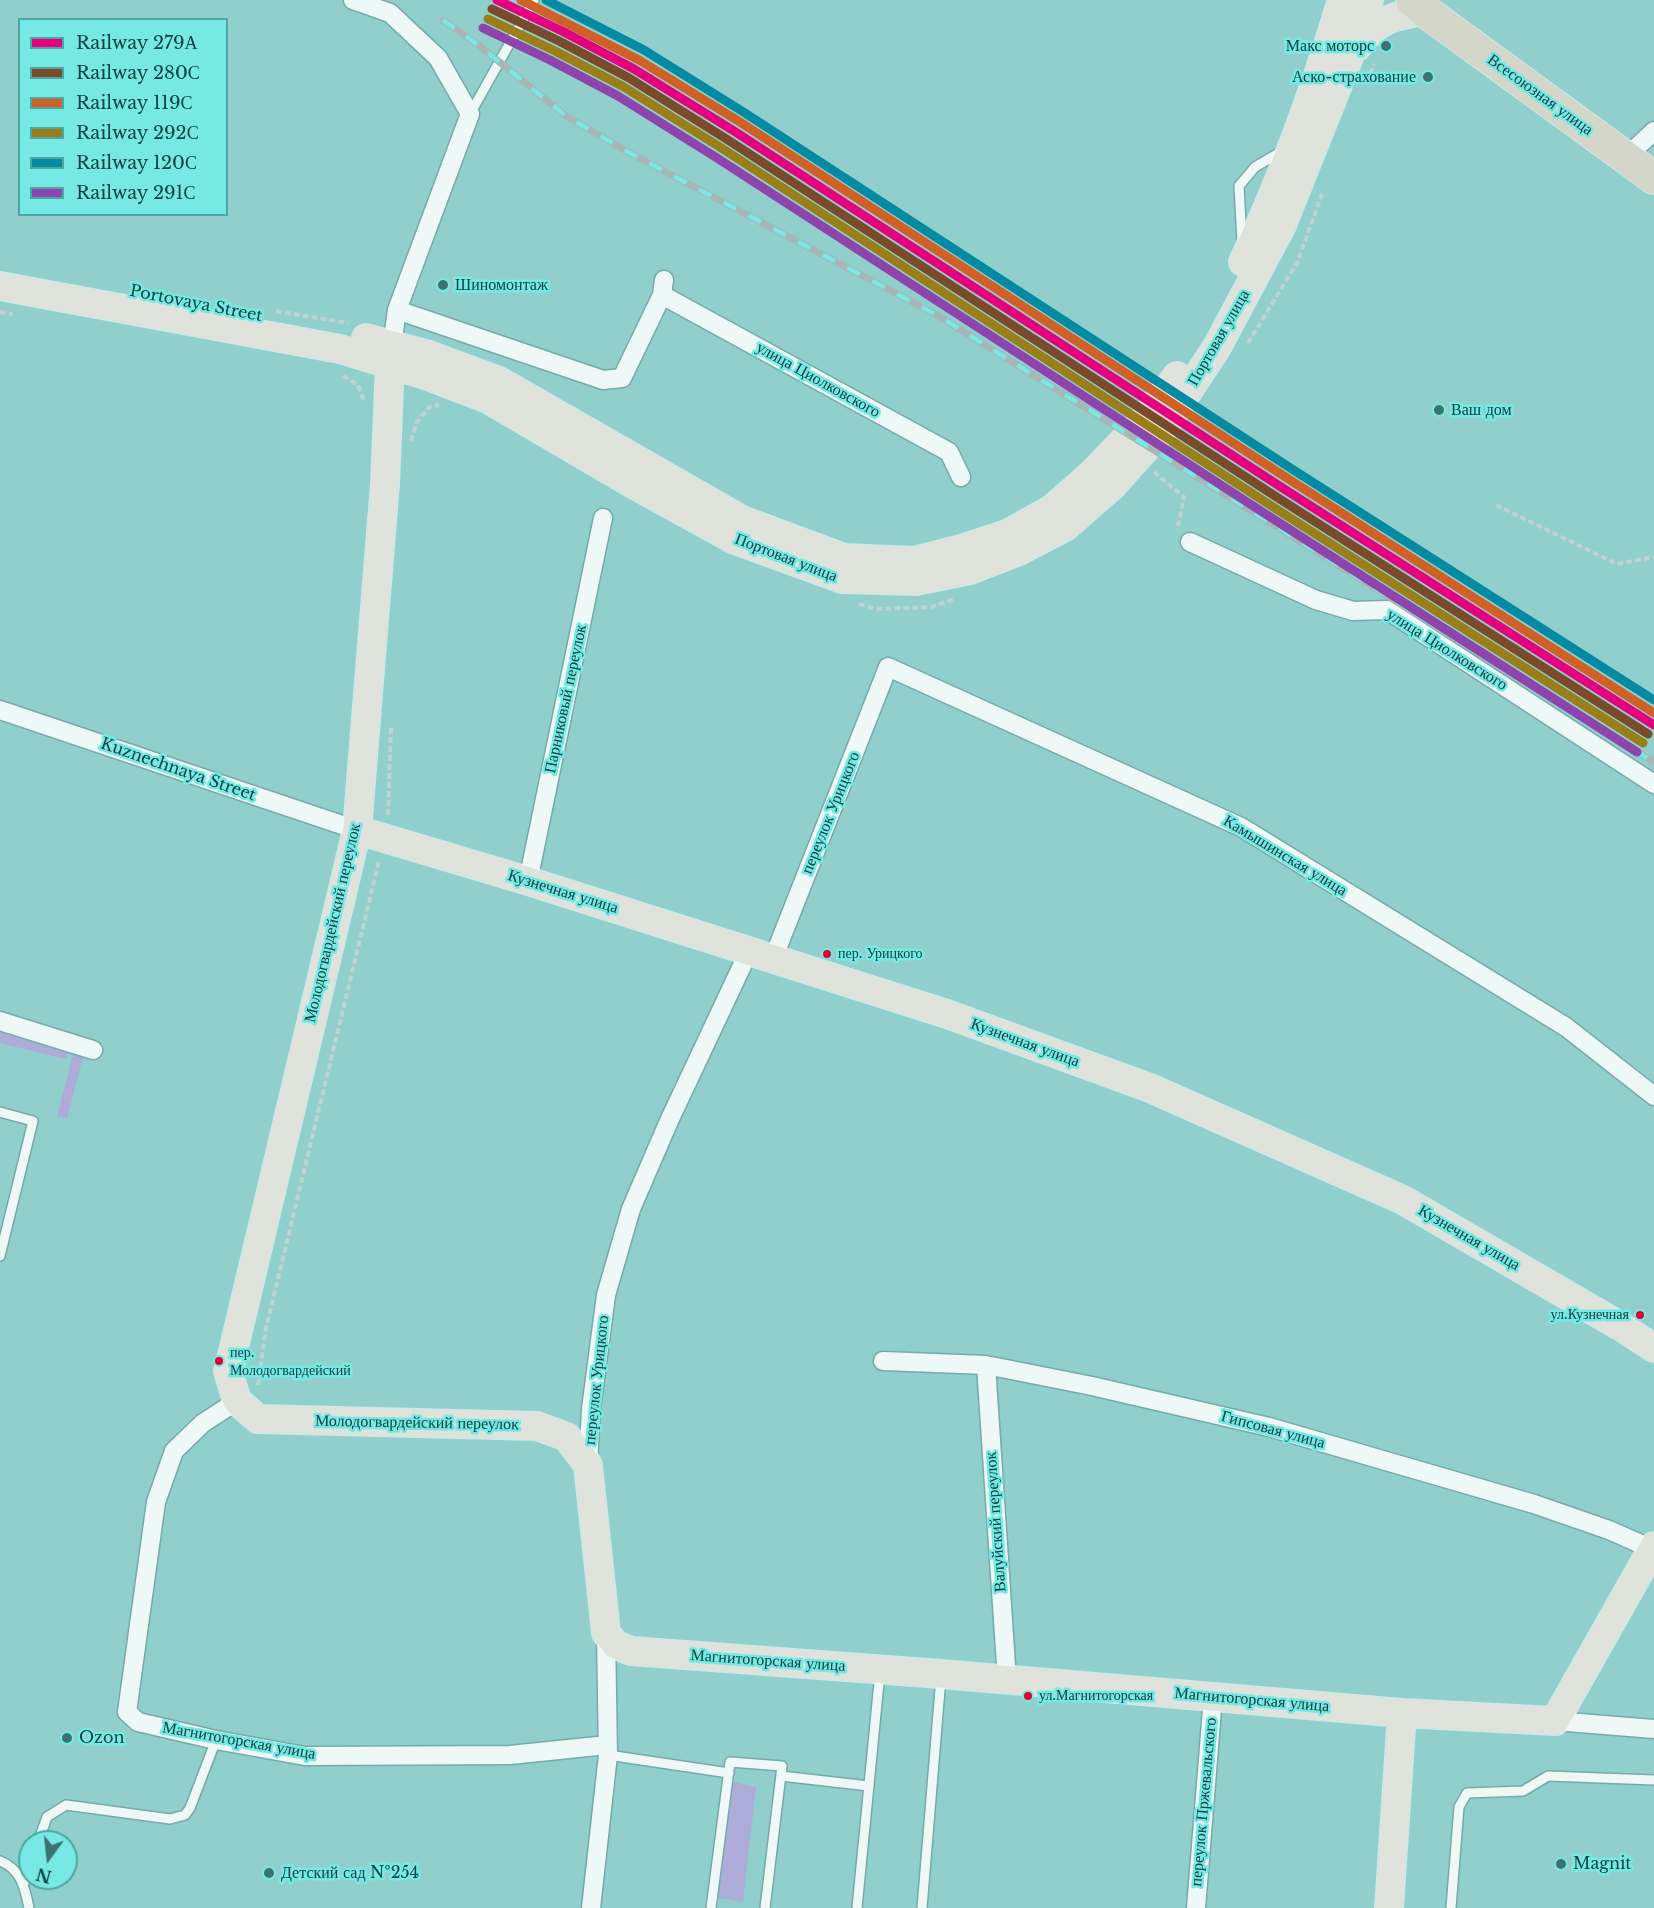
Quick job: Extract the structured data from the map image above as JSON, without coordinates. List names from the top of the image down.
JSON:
{
  "streets": {
    "highway": ["Всесоюзная улица"],
    "main road": [
      "Portovaya Street",
      "Портовая улица",
      "переулок Урицкого",
      "Кузнечная улица",
      "Молодогвардейский переулок",
      "Магнитогорская улица"
    ],
    "street": [
      "улица Циолковского",
      "Парниковый переулок",
      "Kuznechnaya Street",
      "Камышинская улица",
      "Гипсовая улица",
      "Валуйский переулок",
      "переулок Пржевальского"
    ]
  },
  "crossings": [
    ["Portovaya Street", "Портовая улица"],
    ["Portovaya Street", "Молодогвардейский переулок"],
    ["Портовая улица", "Молодогвардейский переулок"],
    ["улица Циолковского", "Молодогвардейский переулок"],
    ["Парниковый переулок", "Кузнечная улица"],
    ["Kuznechnaya Street", "Кузнечная улица"],
    ["Kuznechnaya Street", "Молодогвардейский переулок"],
    ["переулок Урицкого", "Камышинская улица"],
    ["переулок Урицкого", "Кузнечная улица"],
    ["переулок Урицкого", "Молодогвардейский переулок"],
    ["переулок Урицкого", "Магнитогорская улица"],
    ["Кузнечная улица", "Молодогвардейский переулок"],
    ["Молодогвардейский переулок", "Магнитогорская улица"],
    ["Гипсовая улица", "Валуйский переулок"],
    ["Валуйский переулок", "Магнитогорская улица"],
    ["Магнитогорская улица", "переулок Пржевальского"]
  ],
  "places": [
    "Макс моторс",
    "Аско-страхование",
    "Шиномонтаж",
    "Ваш дом",
    "пер. Урицкого",
    "ул.Кузнечная",
    "пер. Молодогвардейский",
    "ул.Магнитогорская",
    "Ozon",
    "Magnit",
    "Детский сад №254"
  ],
  "lines": [
    "rail line 279А",
    "rail line 119С",
    "rail line 120С",
    "rail line 280С",
    "rail line 292С",
    "rail line 291С"
  ],
  "legend": [
    "Railway 279А",
    "Railway 280С",
    "Railway 119С",
    "Railway 292С",
    "Railway 120С",
    "Railway 291С"
  ],
  "north": "bottom"
}
